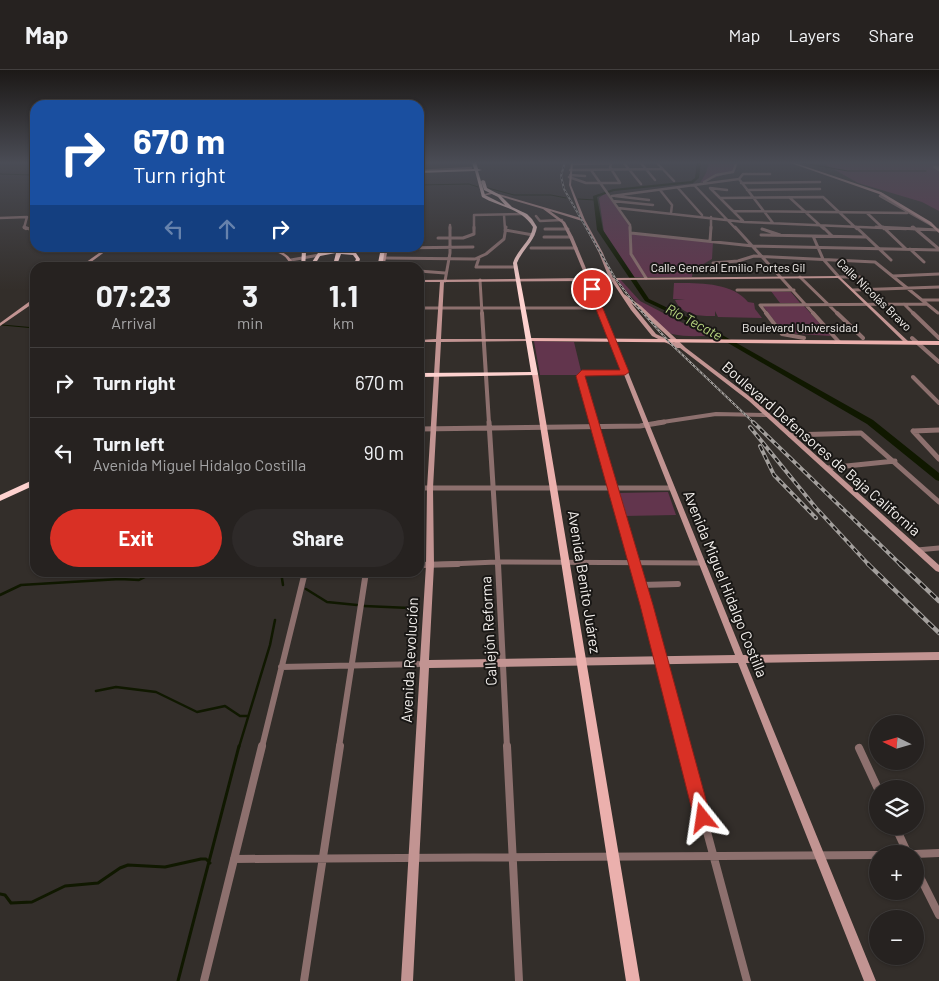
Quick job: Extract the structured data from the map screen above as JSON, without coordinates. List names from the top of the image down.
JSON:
{
  "streets": {
    "highway": ["Avenida Benito Juárez"],
    "main road": [
      "Calle General Emilio Portes Gil",
      "Calle Nicolás Bravo",
      "Boulevard Universidad",
      "Boulevard Defensores de Baja California",
      "Avenida Miguel Hidalgo Costilla",
      "Avenida Revolución"
    ],
    "street": ["Callejón Reforma"]
  },
  "crossings": [
    ["Calle General Emilio Portes Gil", "Calle Nicolás Bravo"],
    ["Calle General Emilio Portes Gil", "Boulevard Defensores de Baja California"],
    ["Calle General Emilio Portes Gil", "Avenida Benito Juárez"],
    ["Calle General Emilio Portes Gil", "Avenida Miguel Hidalgo Costilla"],
    ["Calle General Emilio Portes Gil", "Callejón Reforma"],
    ["Calle General Emilio Portes Gil", "Avenida Revolución"],
    ["Calle Nicolás Bravo", "Boulevard Universidad"],
    ["Boulevard Universidad", "Boulevard Defensores de Baja California"]
  ],
  "water": ["Río Tecate"],
  "north": "left",
  "page": {
    "header": "Map",
    "nav": ["Map", "Layers", "Share"],
    "turn": ["670 m", "Turn right"],
    "eta": [
      "07:23",
      "Arrival",
      "3",
      "min",
      "1.1",
      "km"
    ],
    "list": [
      {
        "name": "Turn right",
        "value": "670 m"
      },
      {
        "name": "Turn left",
        "note": "Avenida Miguel Hidalgo Costilla",
        "value": "90 m"
      }
    ],
    "buttons": ["Exit", "Share"],
    "map_buttons": ["+", "−"]
  }
}
